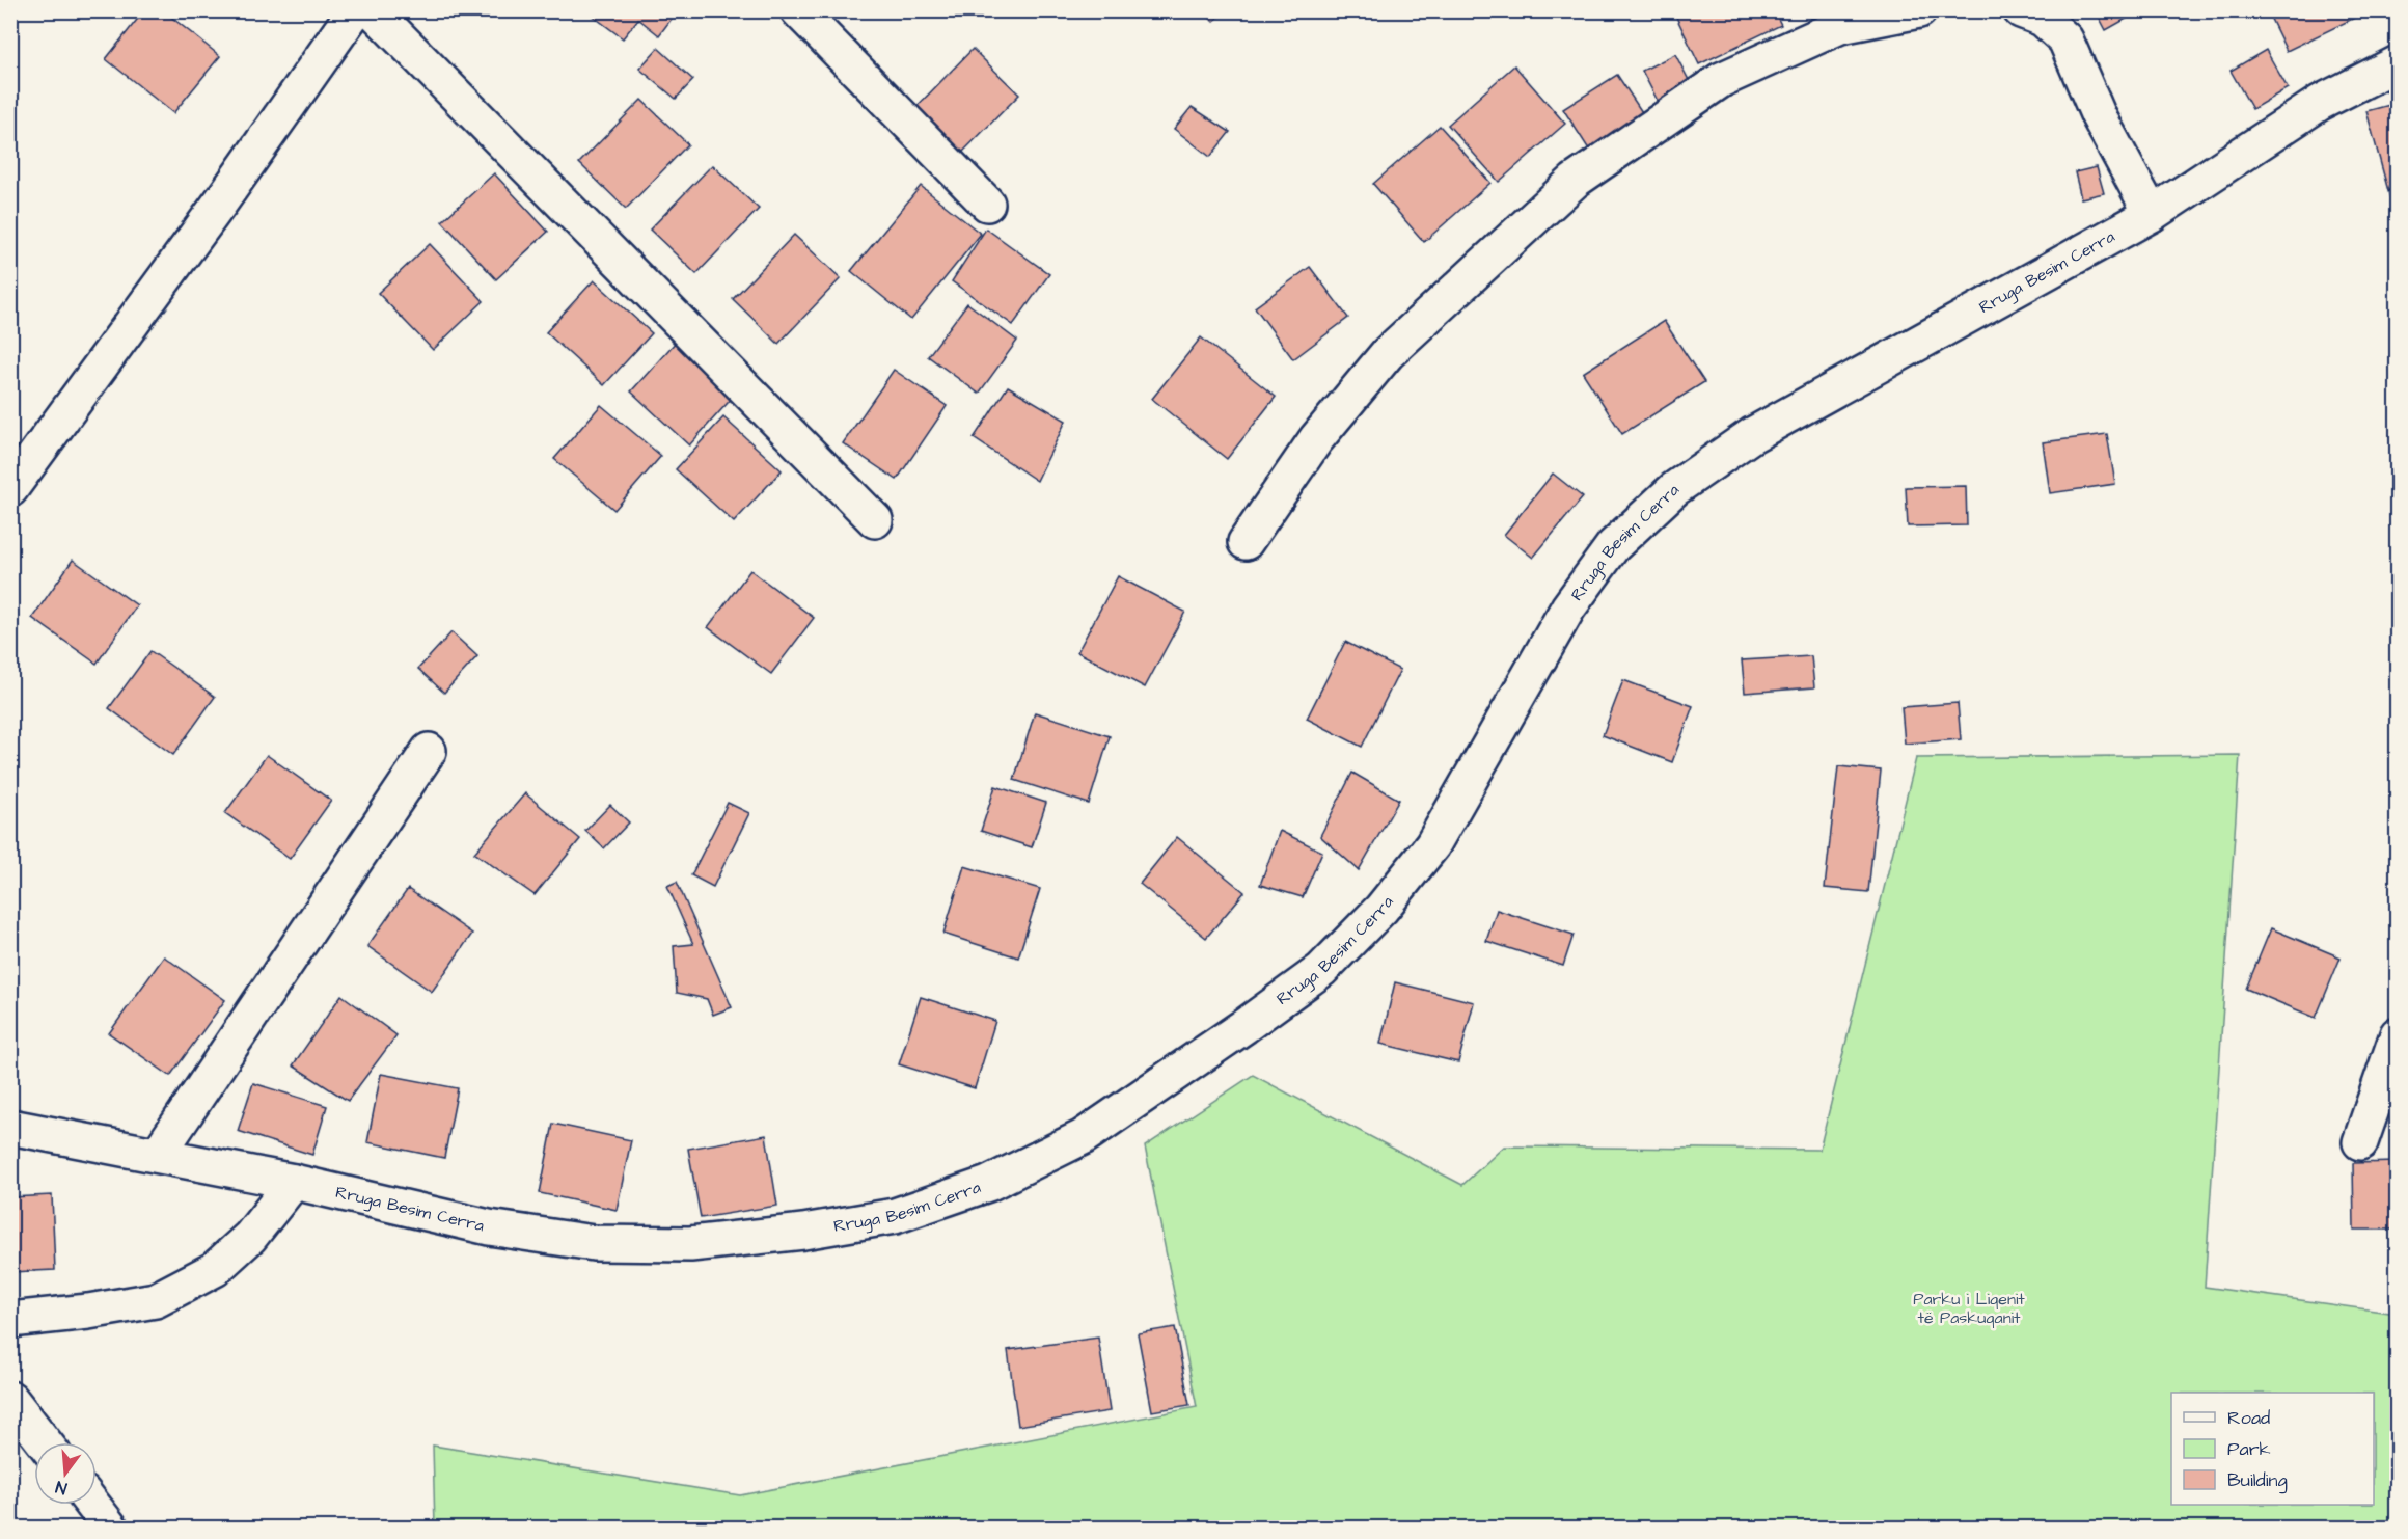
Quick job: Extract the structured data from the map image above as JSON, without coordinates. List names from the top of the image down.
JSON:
{
  "streets": {
    "street": ["Rruga Besim Cerra"]
  },
  "parks": ["Parku i Liqenit të Paskuqanit"],
  "legend": ["Road", "Park", "Building"],
  "north": "bottom"
}
